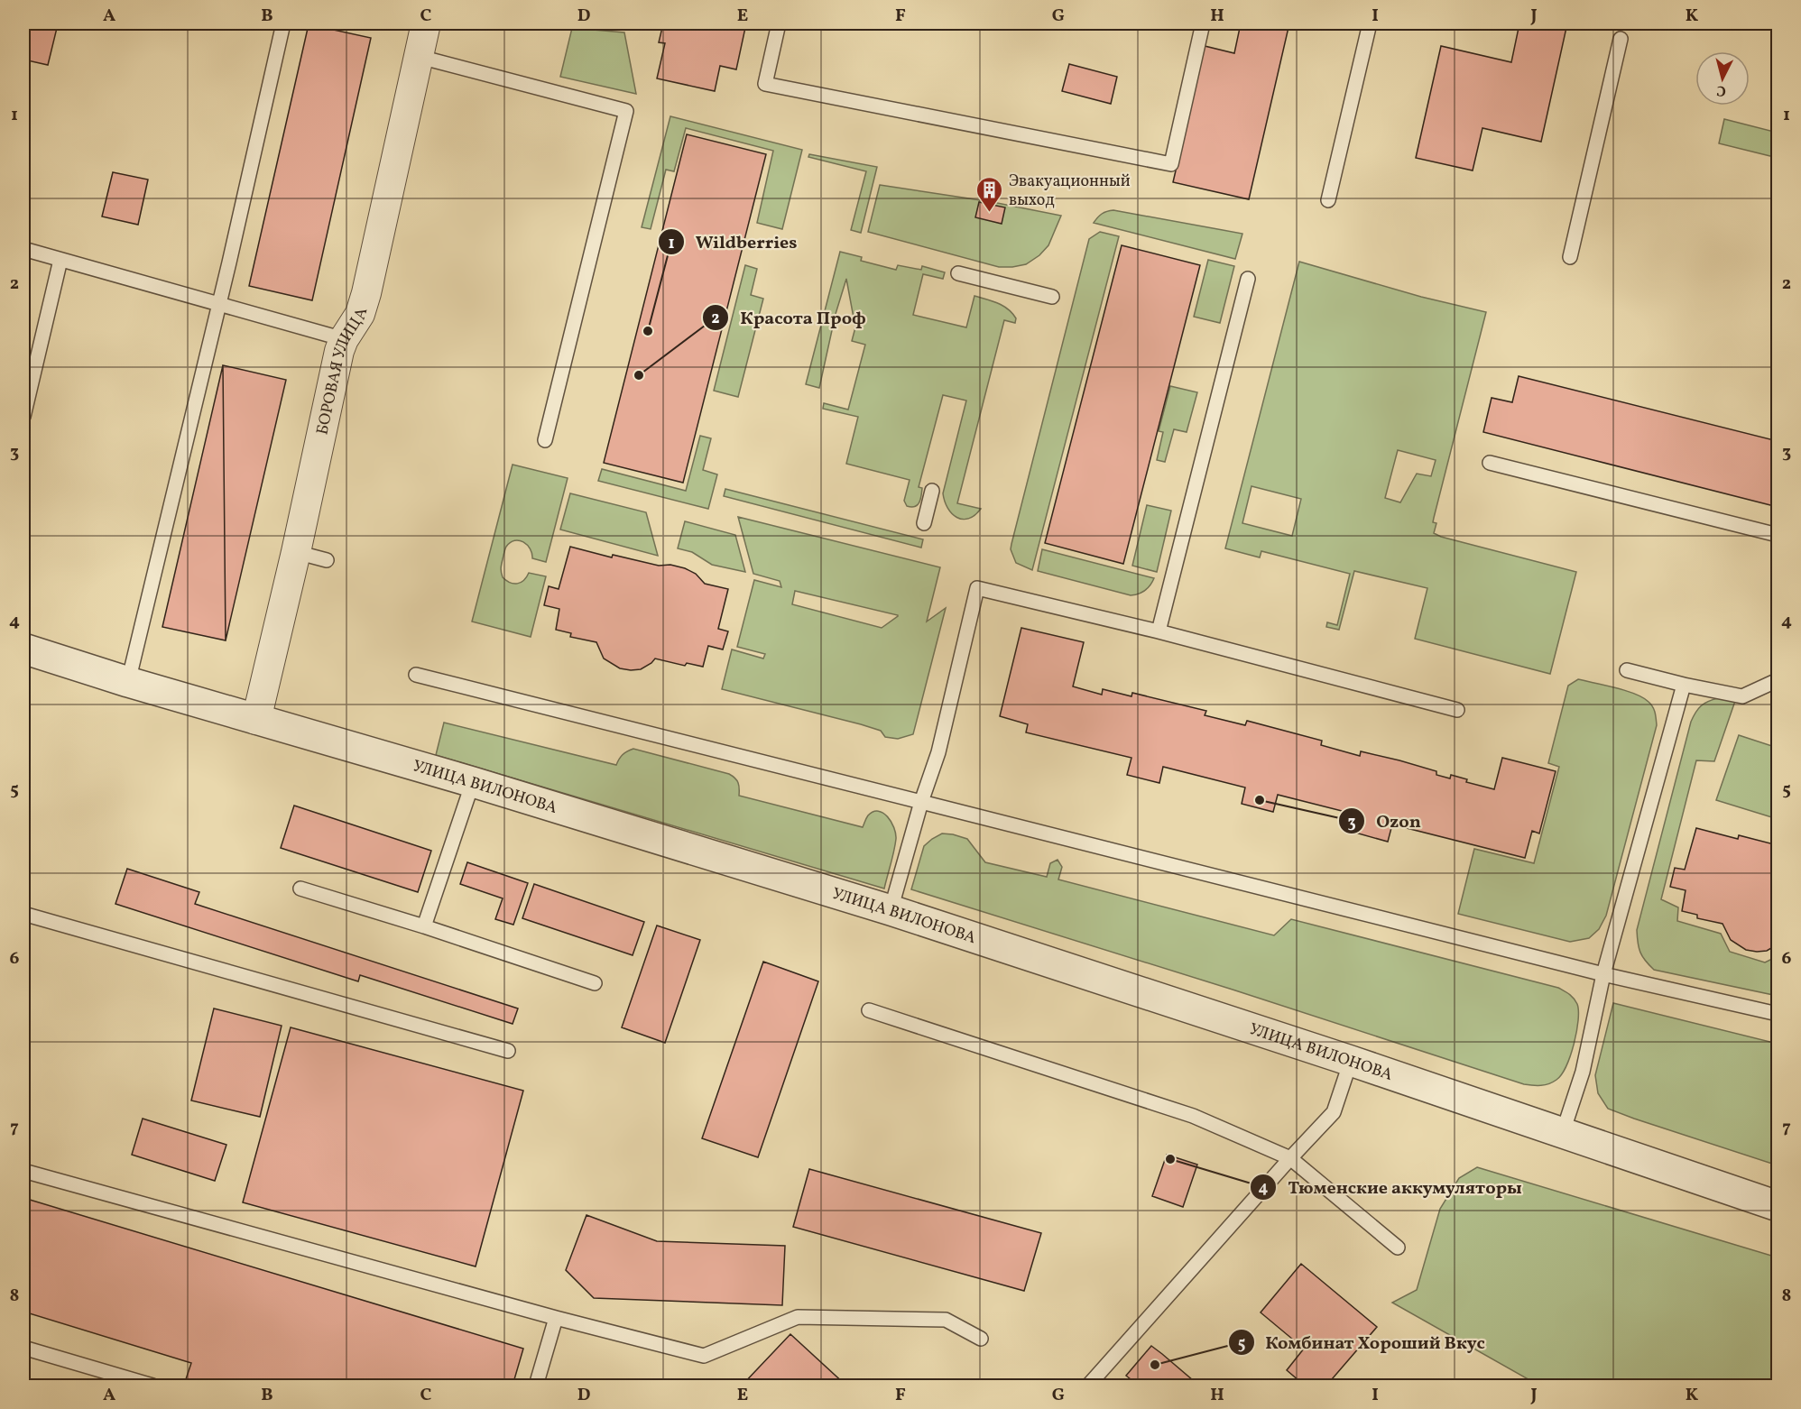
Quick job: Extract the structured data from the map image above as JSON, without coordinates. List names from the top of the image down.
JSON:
{
  "streets": {
    "street": ["БОРОВАЯ УЛИЦА", "УЛИЦА ВИЛОНОВА"]
  },
  "crossings": [
    ["БОРОВАЯ УЛИЦА", "УЛИЦА ВИЛОНОВА"]
  ],
  "places": {
    "building": ["Эвакуационный выход"],
    "other": [
      "Wildberries",
      "Красота Проф",
      "Ozon",
      "Тюменские аккумуляторы",
      "Комбинат Хороший Вкус"
    ]
  },
  "north": "bottom",
  "grid": {
    "columns": [
      "A",
      "B",
      "C",
      "D",
      "E",
      "F",
      "G",
      "H",
      "I",
      "J",
      "K"
    ],
    "rows": [
      "1",
      "2",
      "3",
      "4",
      "5",
      "6",
      "7",
      "8"
    ]
  }
}
